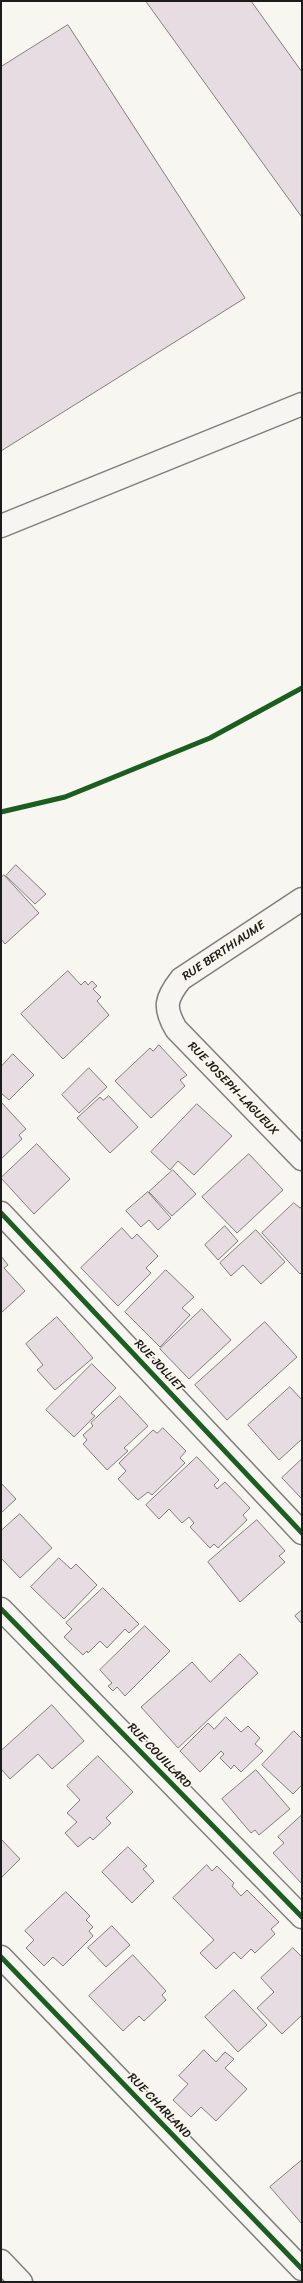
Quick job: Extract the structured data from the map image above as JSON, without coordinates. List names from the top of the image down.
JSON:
{
  "streets": {
    "street": [
      "RUE BERTHIAUME",
      "RUE JOSEPH-LAGUEUX",
      "RUE JOLLIET",
      "RUE COUILLARD",
      "RUE CHARLAND"
    ]
  },
  "crossings": [
    ["RUE BERTHIAUME", "RUE JOSEPH-LAGUEUX"]
  ]
}
